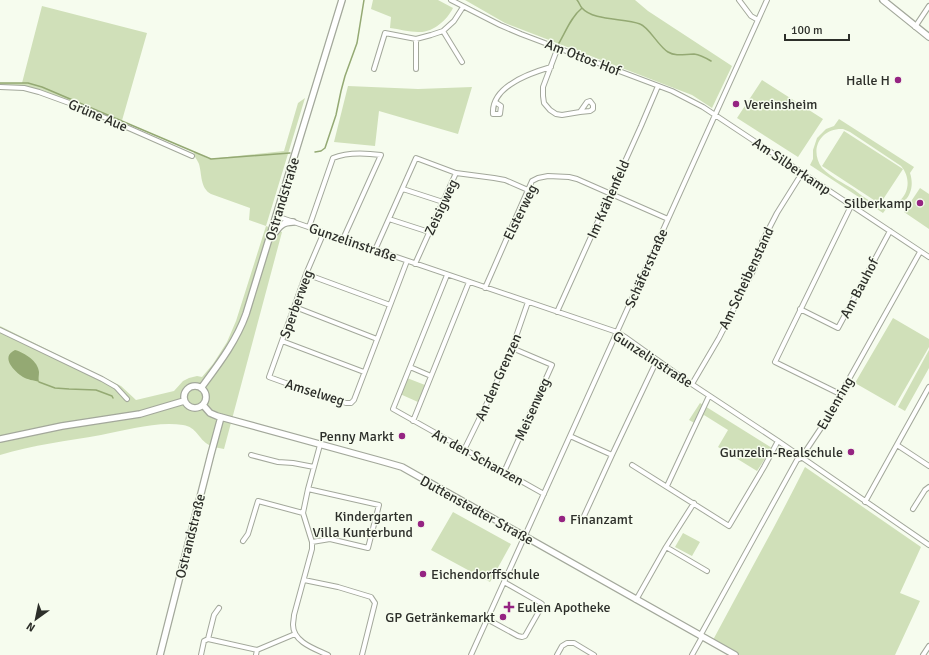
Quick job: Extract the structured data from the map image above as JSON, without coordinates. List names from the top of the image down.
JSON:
{
  "streets": {
    "street": [
      "Am Ottos Hof",
      "Grüne Aue",
      "Am Silberkamp",
      "Ostrandstraße",
      "Im Krähenfeld",
      "Zeisigweg",
      "Elsterweg",
      "Gunzelinstraße",
      "Schäferstraße",
      "Am Scheibenstand",
      "Am Bauhof",
      "Sperberweg",
      "An den Grenzen",
      "Amselweg",
      "Eulenring",
      "Meisenweg",
      "An den Schanzen",
      "Duttenstedter Straße"
    ]
  },
  "crossings": [
    ["Am Ottos Hof", "Am Silberkamp"],
    ["Am Ottos Hof", "Im Krähenfeld"],
    ["Am Ottos Hof", "Schäferstraße"],
    ["Am Silberkamp", "Schäferstraße"],
    ["Am Silberkamp", "Am Scheibenstand"],
    ["Am Silberkamp", "Am Bauhof"],
    ["Am Silberkamp", "Eulenring"],
    ["Ostrandstraße", "Gunzelinstraße"],
    ["Ostrandstraße", "Duttenstedter Straße"],
    ["Im Krähenfeld", "Elsterweg"],
    ["Im Krähenfeld", "Gunzelinstraße"],
    ["Zeisigweg", "Elsterweg"],
    ["Zeisigweg", "Gunzelinstraße"],
    ["Elsterweg", "Gunzelinstraße"],
    ["Elsterweg", "Schäferstraße"],
    ["Gunzelinstraße", "Schäferstraße"],
    ["Gunzelinstraße", "Am Scheibenstand"],
    ["Gunzelinstraße", "Sperberweg"],
    ["Gunzelinstraße", "An den Grenzen"],
    ["Gunzelinstraße", "Amselweg"],
    ["Gunzelinstraße", "Eulenring"],
    ["Gunzelinstraße", "An den Schanzen"],
    ["Schäferstraße", "An den Schanzen"],
    ["Schäferstraße", "Duttenstedter Straße"],
    ["Sperberweg", "Amselweg"],
    ["An den Grenzen", "Meisenweg"],
    ["An den Grenzen", "An den Schanzen"],
    ["Eulenring", "Duttenstedter Straße"],
    ["Meisenweg", "An den Schanzen"]
  ],
  "places": {
    "other": [
      "Halle H",
      "Vereinsheim",
      "Silberkamp",
      "Penny Markt",
      "Gunzelin-Realschule",
      "Finanzamt",
      "Kindergarten Villa Kunterbund",
      "Eichendorffschule",
      "GP Getränkemarkt"
    ],
    "health": ["Eulen Apotheke"]
  },
  "scale_bar": "100 m",
  "north": "bottom left"
}
